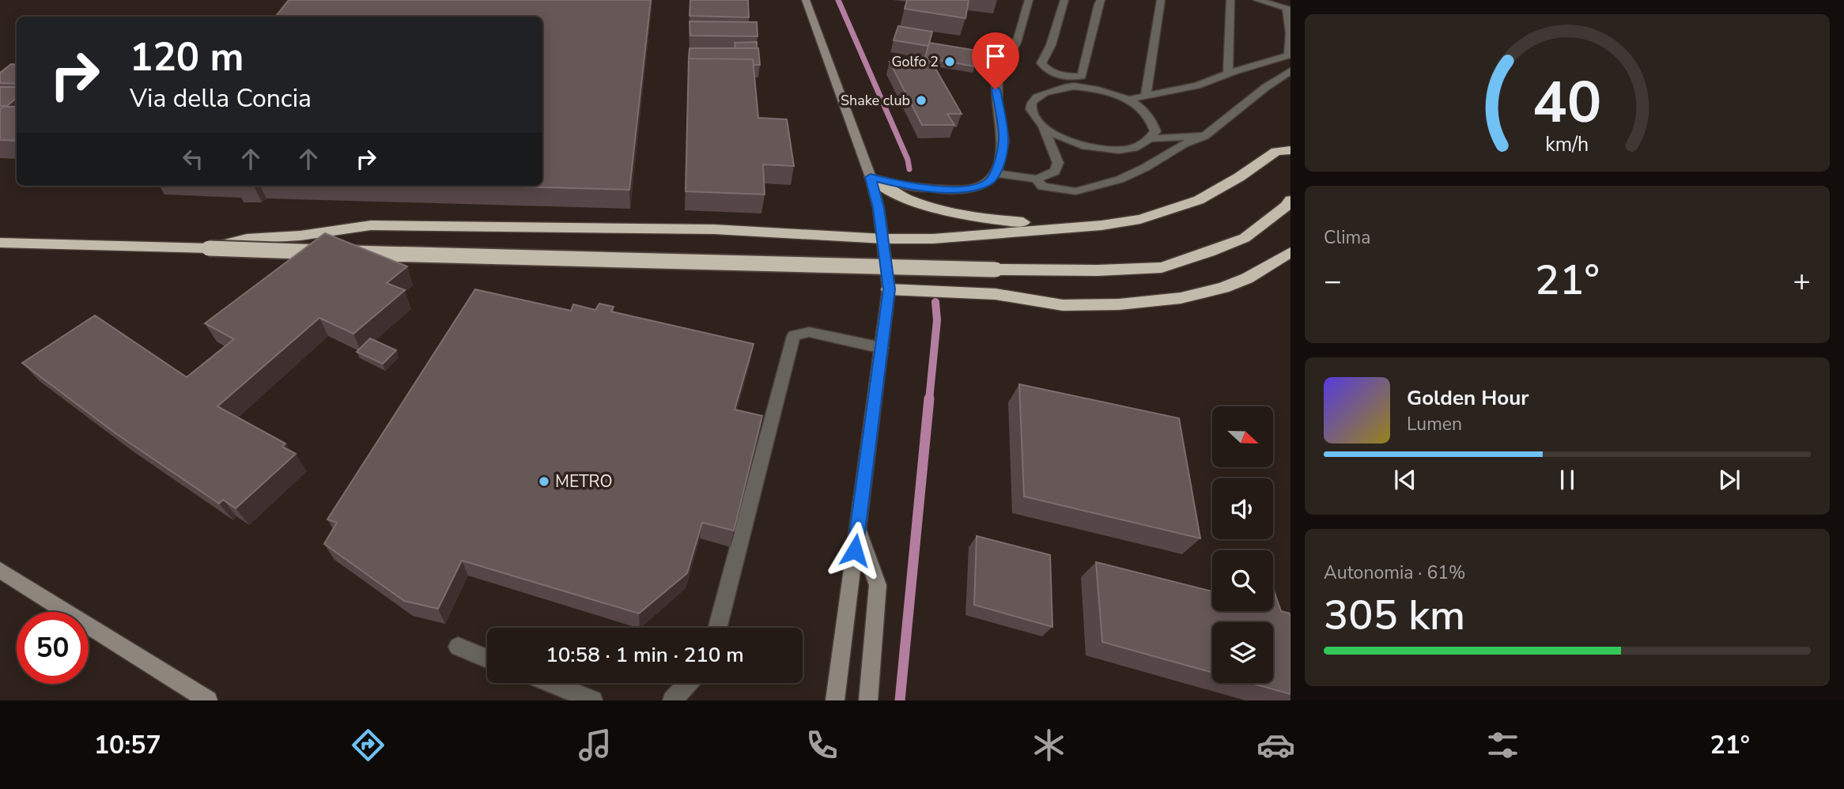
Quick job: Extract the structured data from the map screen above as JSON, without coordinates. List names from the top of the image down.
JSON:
{
  "places": ["Golfo 2", "Shake club", "METRO"],
  "north": "right",
  "page": {
    "turn": ["120 m", "Via della Concia"],
    "tile": [
      "Clima",
      ["Autonomia · 61%", "305 km"]
    ],
    "heat": ["−", "21°", "+"],
    "song": ["Golden Hour", "Lumen"],
    "limit": "50",
    "trip": "10:58 · 1 min · 210 m",
    "tabs": ["10:57", "21°"],
    "gauge": ["40", "km/h"]
  }
}
